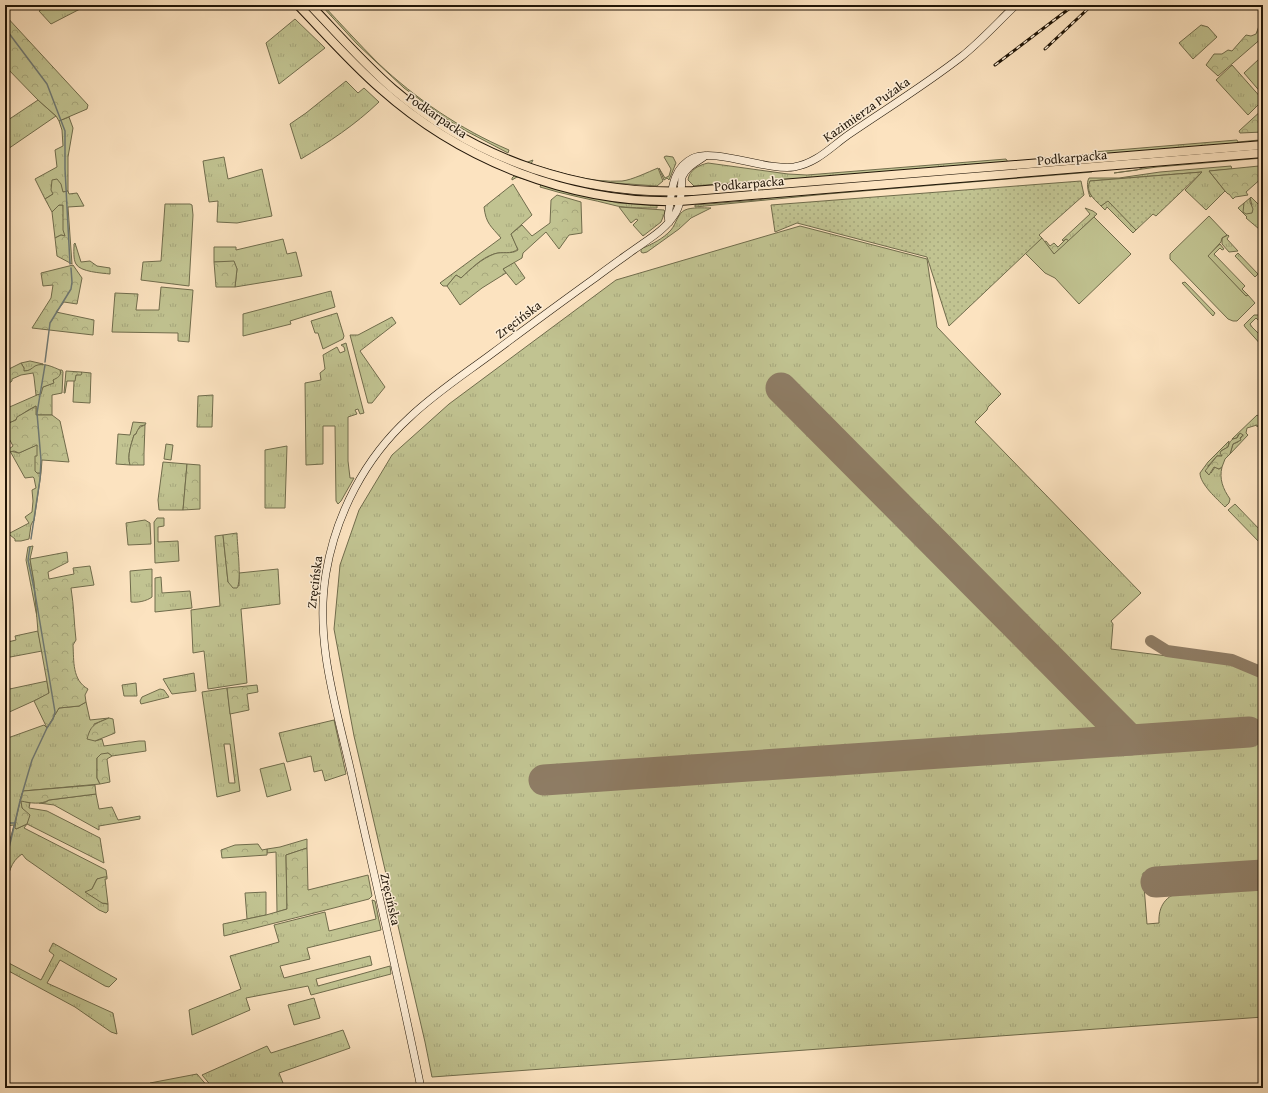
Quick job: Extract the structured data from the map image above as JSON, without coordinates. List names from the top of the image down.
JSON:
{
  "streets": {
    "main road": ["Podkarpacka"],
    "street": ["Kazimierza Pużaka", "Zręcińska"]
  },
  "crossings": [
    ["Kazimierza Pużaka", "Podkarpacka"],
    ["Podkarpacka", "Zręcińska"]
  ]
}
